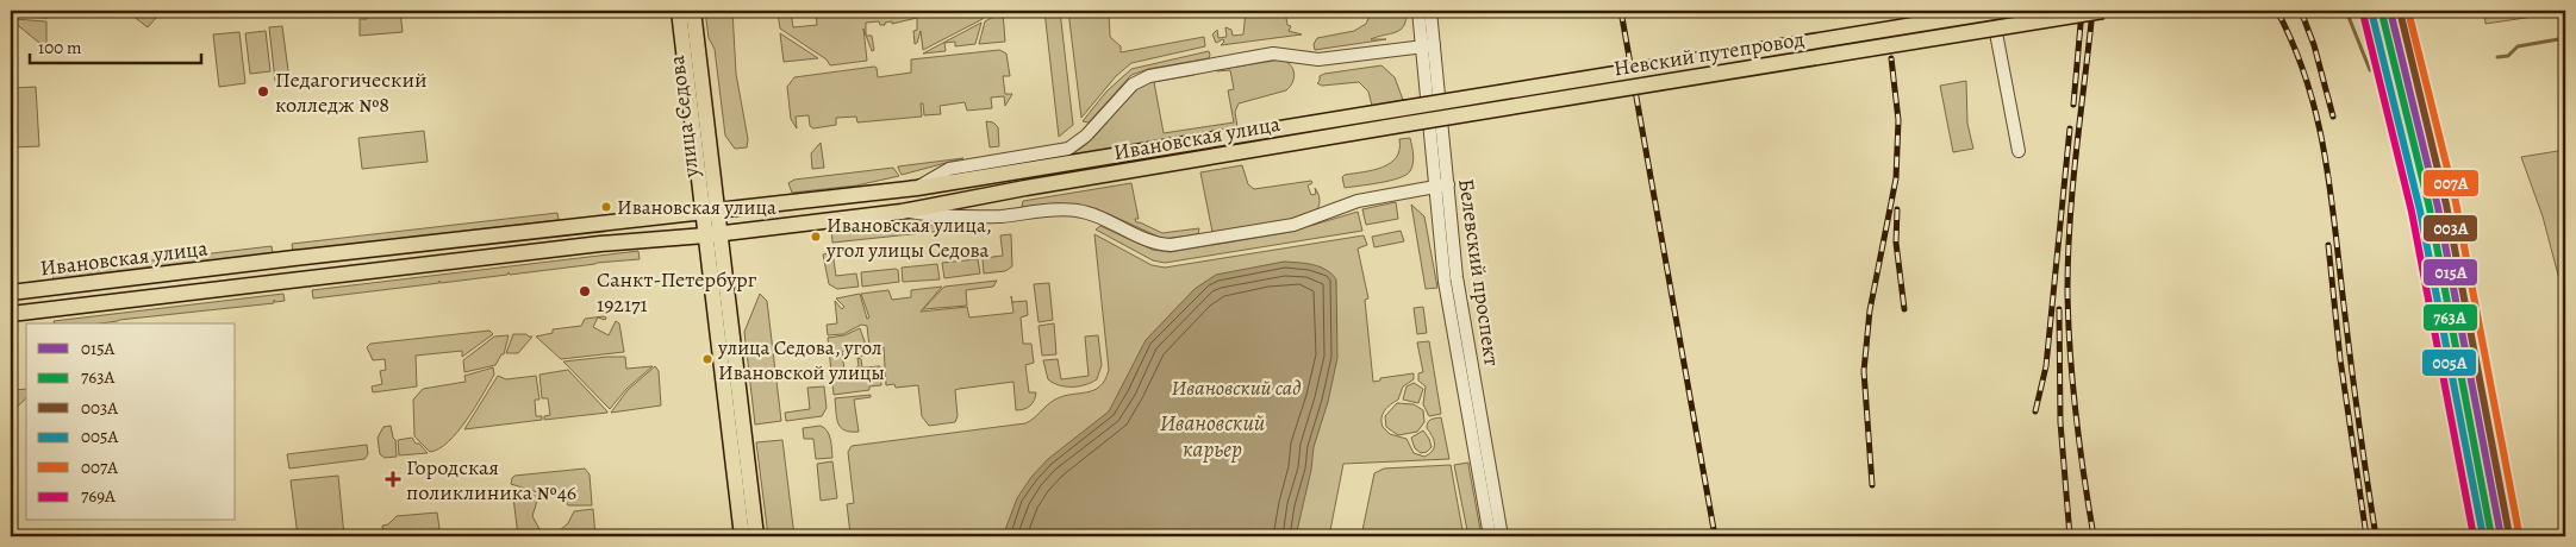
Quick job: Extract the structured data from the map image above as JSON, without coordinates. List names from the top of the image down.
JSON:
{
  "streets": {
    "main road": ["Невский путепровод", "улица Седова", "Ивановская улица"],
    "street": ["Белевский проспект"]
  },
  "crossings": [
    ["Невский путепровод", "Ивановская улица"],
    ["улица Седова", "Ивановская улица"],
    ["Ивановская улица", "Белевский проспект"]
  ],
  "water": ["Ивановский карьер"],
  "parks": ["Ивановский сад"],
  "places": {
    "other": [
      "Педагогический колледж №8",
      "Ивановская улица",
      "Ивановская улица, угол улицы Седова",
      "Санкт-Петербург 192171",
      "улица Седова, угол Ивановской улицы"
    ],
    "health": ["Городская поликлиника №46"]
  },
  "lines": [
    "transit line 015А",
    "transit line 003А",
    "transit line 007А",
    "transit line 763А",
    "transit line 005А",
    "transit line 769А"
  ],
  "legend": [
    "015А",
    "763А",
    "003А",
    "005А",
    "007А",
    "769А"
  ],
  "scale_bar": "100 m"
}
